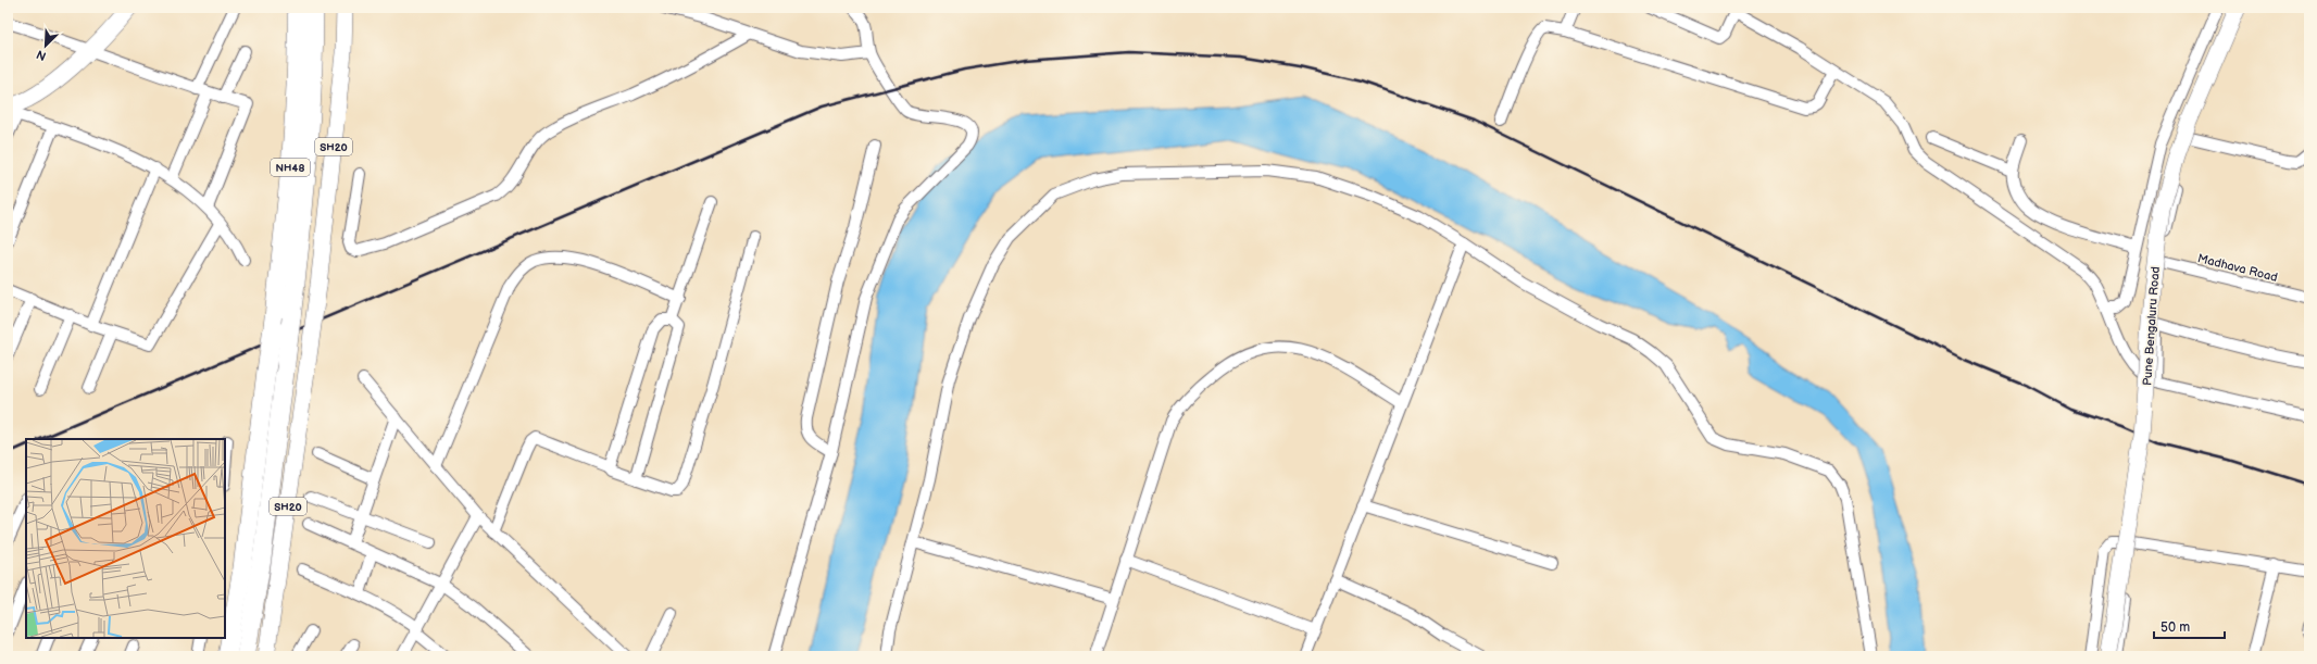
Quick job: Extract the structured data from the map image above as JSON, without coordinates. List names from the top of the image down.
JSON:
{
  "streets": {
    "highway": ["NH48"],
    "main road": ["SH20", "Pune Bengaluru Road"],
    "street": ["Madhava Road"]
  },
  "scale_bar": "50 m",
  "north": "bottom left"
}
